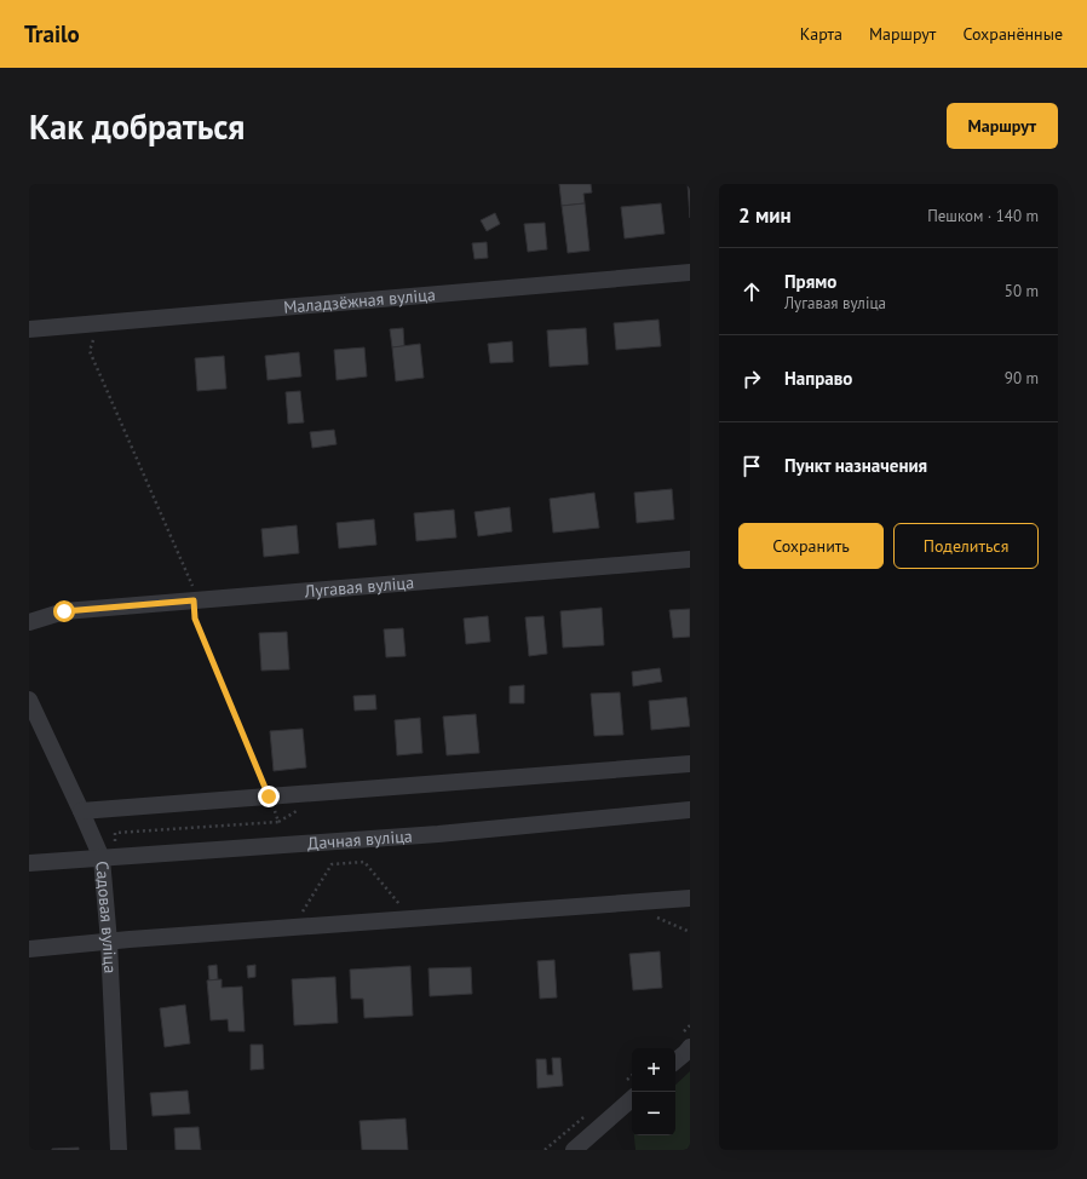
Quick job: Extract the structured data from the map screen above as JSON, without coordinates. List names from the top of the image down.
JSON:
{
  "streets": {
    "street": [
      "Маладзёжная вуліца",
      "Лугавая вуліца",
      "Дачная вуліца",
      "Садовая вуліца"
    ]
  },
  "crossings": [
    ["Дачная вуліца", "Садовая вуліца"]
  ],
  "page": {
    "header": "Trailo",
    "nav": ["Карта", "Маршрут", "Сохранённые"],
    "buttons": [
      "Маршрут",
      ["Сохранить", "Поделиться"]
    ],
    "title": "Как добраться",
    "heading": ["2 мин", "Пешком · 140 m"],
    "list": [
      ["Прямо", "Лугавая вуліца", "50 m"],
      ["Направо", "90 m"],
      "Пункт назначения"
    ],
    "map_buttons": ["+", "−"]
  }
}
